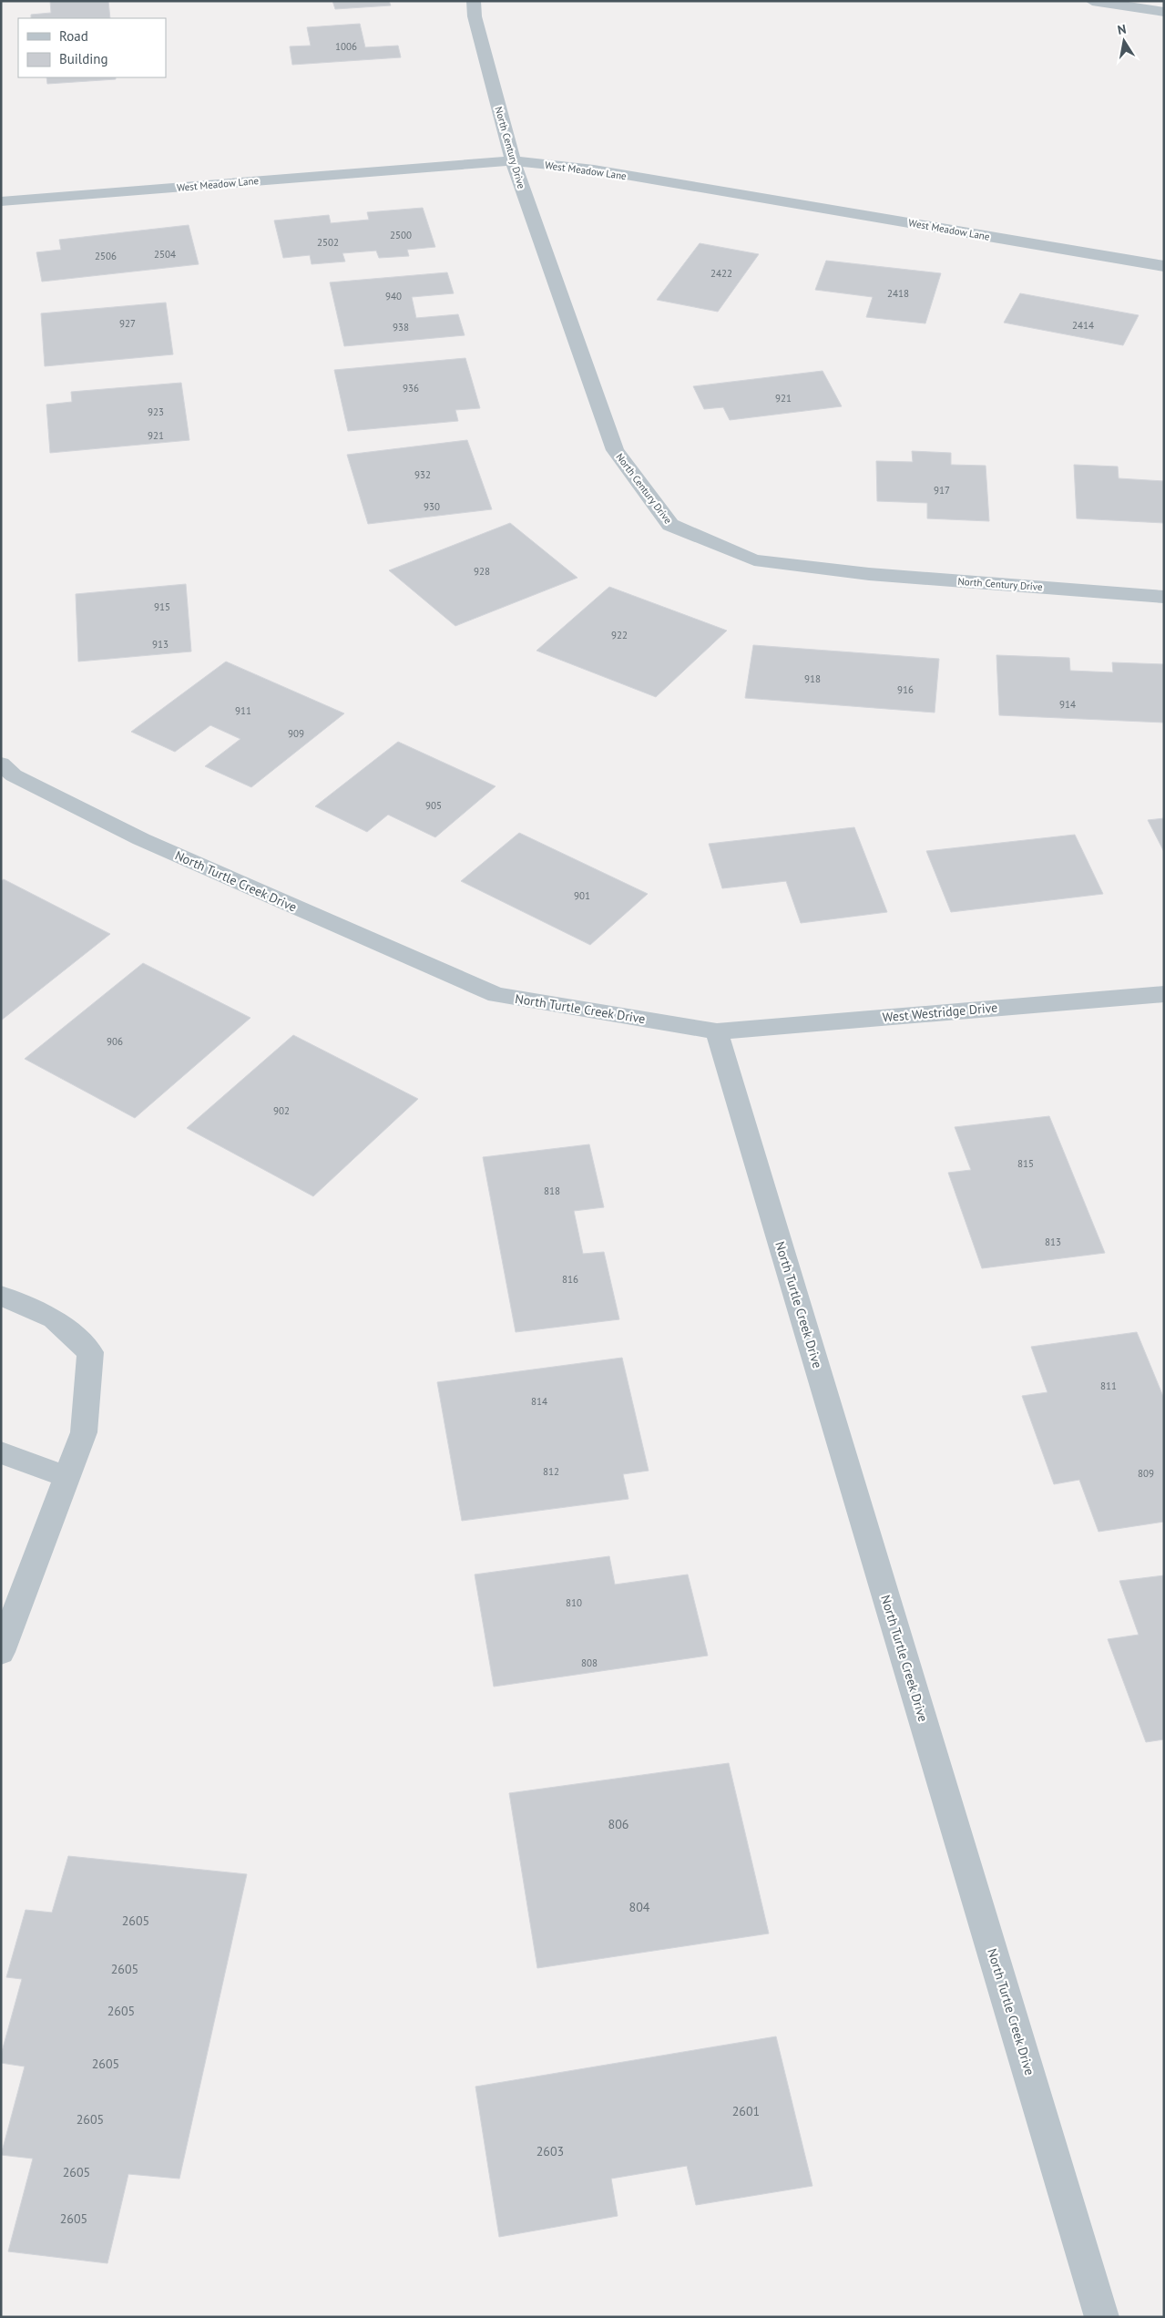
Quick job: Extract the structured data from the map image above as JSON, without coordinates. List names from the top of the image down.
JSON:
{
  "streets": {
    "street": [
      "North Century Drive",
      "West Meadow Lane",
      "North Turtle Creek Drive",
      "West Westridge Drive"
    ]
  },
  "crossings": [
    ["North Century Drive", "West Meadow Lane"],
    ["North Turtle Creek Drive", "West Westridge Drive"]
  ],
  "house_numbers": [
    "1006",
    "2500",
    "2502",
    "2504",
    "2506",
    "2422",
    "2418",
    "940",
    "927",
    "2414",
    "938",
    "936",
    "921",
    "923",
    "921",
    "932",
    "917",
    "930",
    "928",
    "915",
    "922",
    "913",
    "918",
    "916",
    "914",
    "911",
    "909",
    "905",
    "901",
    "906",
    "902",
    "815",
    "818",
    "813",
    "816",
    "811",
    "814",
    "812",
    "809",
    "810",
    "808",
    "806",
    "804",
    "2605",
    "2605",
    "2605",
    "2605",
    "2601",
    "2605",
    "2603",
    "2605",
    "2605"
  ],
  "legend": ["Road", "Building"],
  "north": "top"
}
